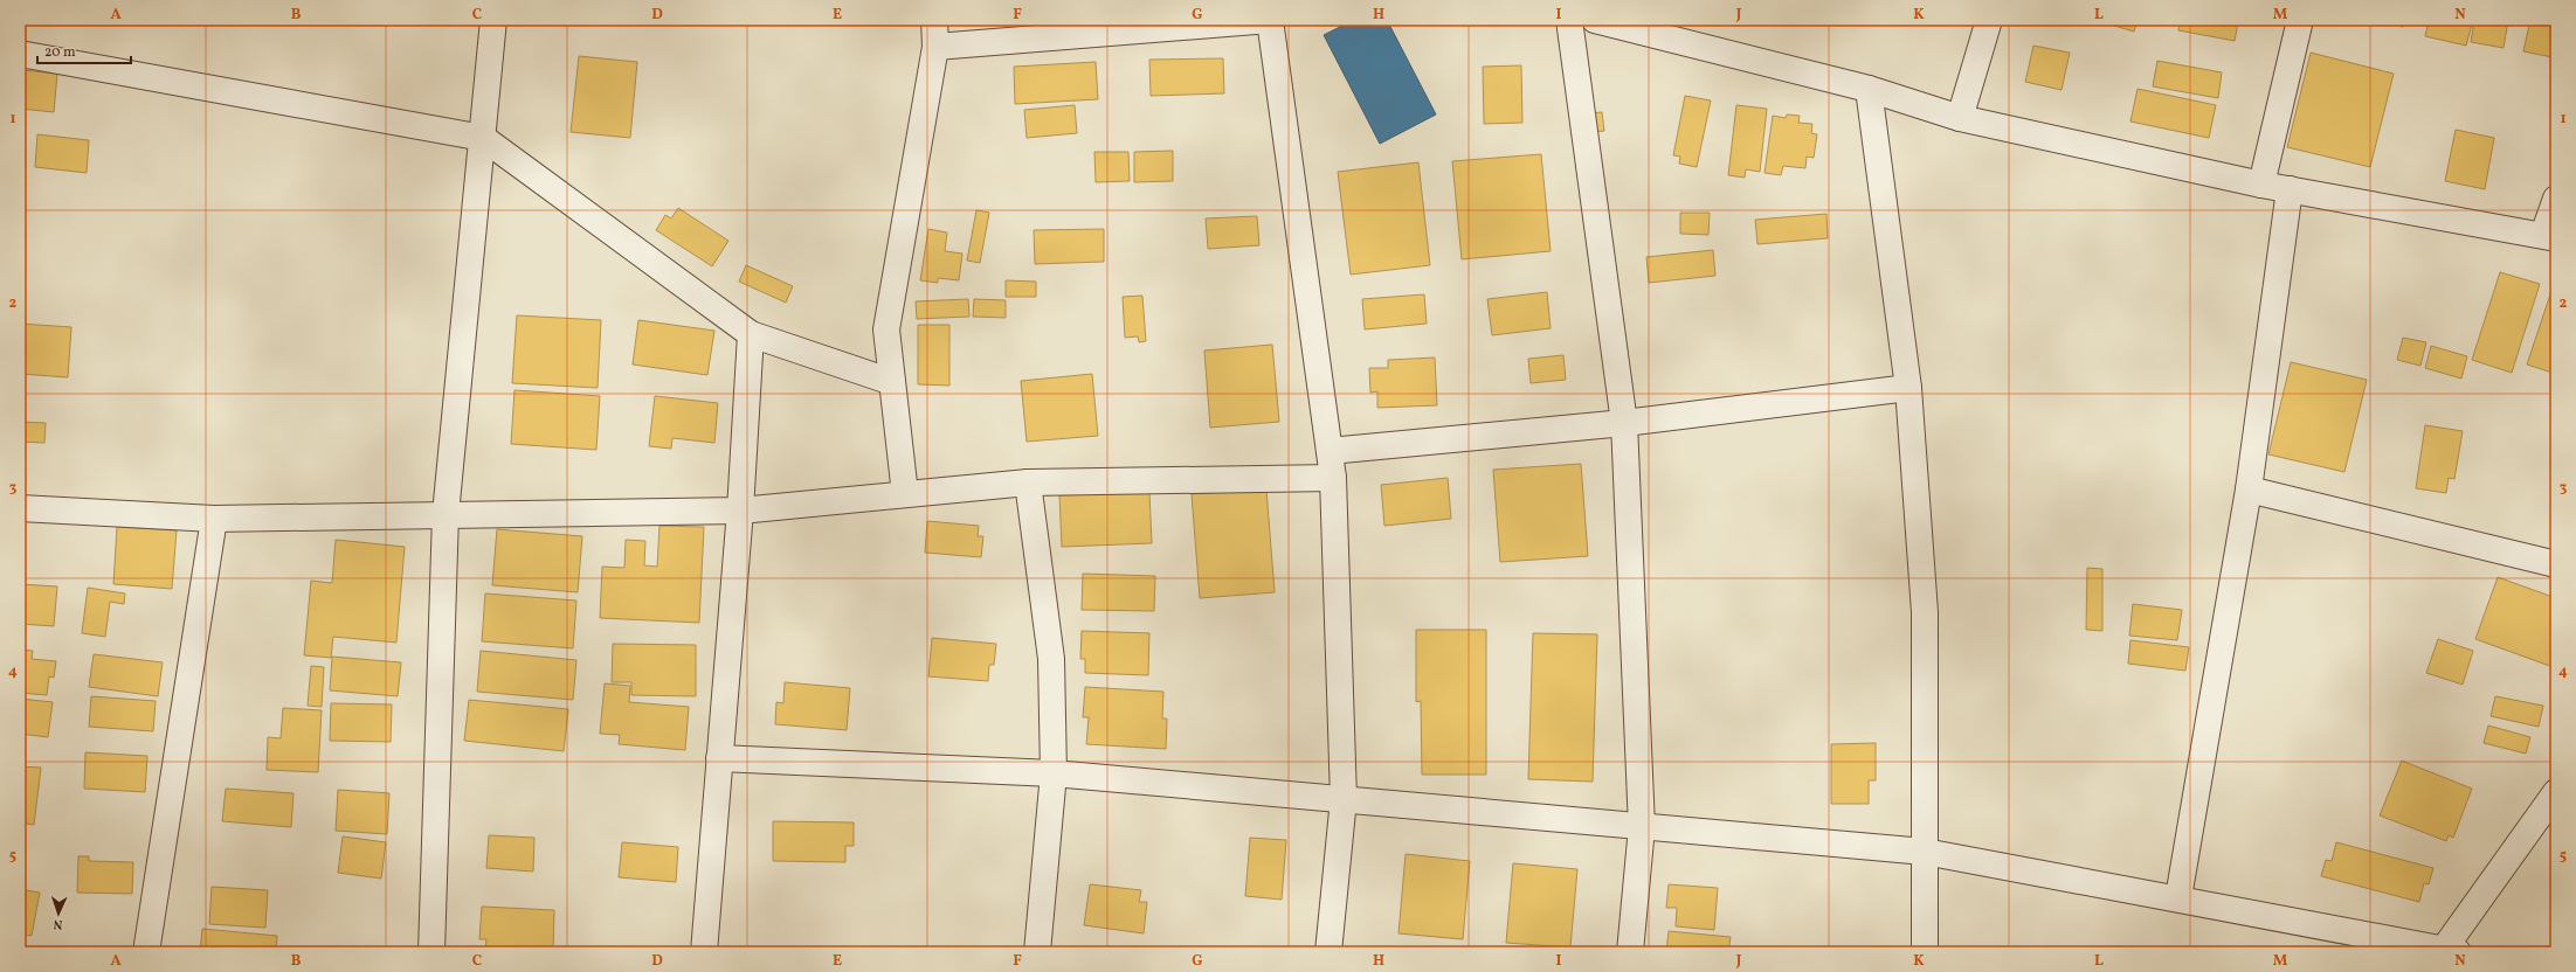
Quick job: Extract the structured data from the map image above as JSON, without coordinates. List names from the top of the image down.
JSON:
{
  "scale_bar": "20 m",
  "north": "bottom",
  "grid": {
    "columns": [
      "A",
      "B",
      "C",
      "D",
      "E",
      "F",
      "G",
      "H",
      "I",
      "J",
      "K",
      "L",
      "M",
      "N"
    ],
    "rows": [
      "1",
      "2",
      "3",
      "4",
      "5"
    ]
  }
}
